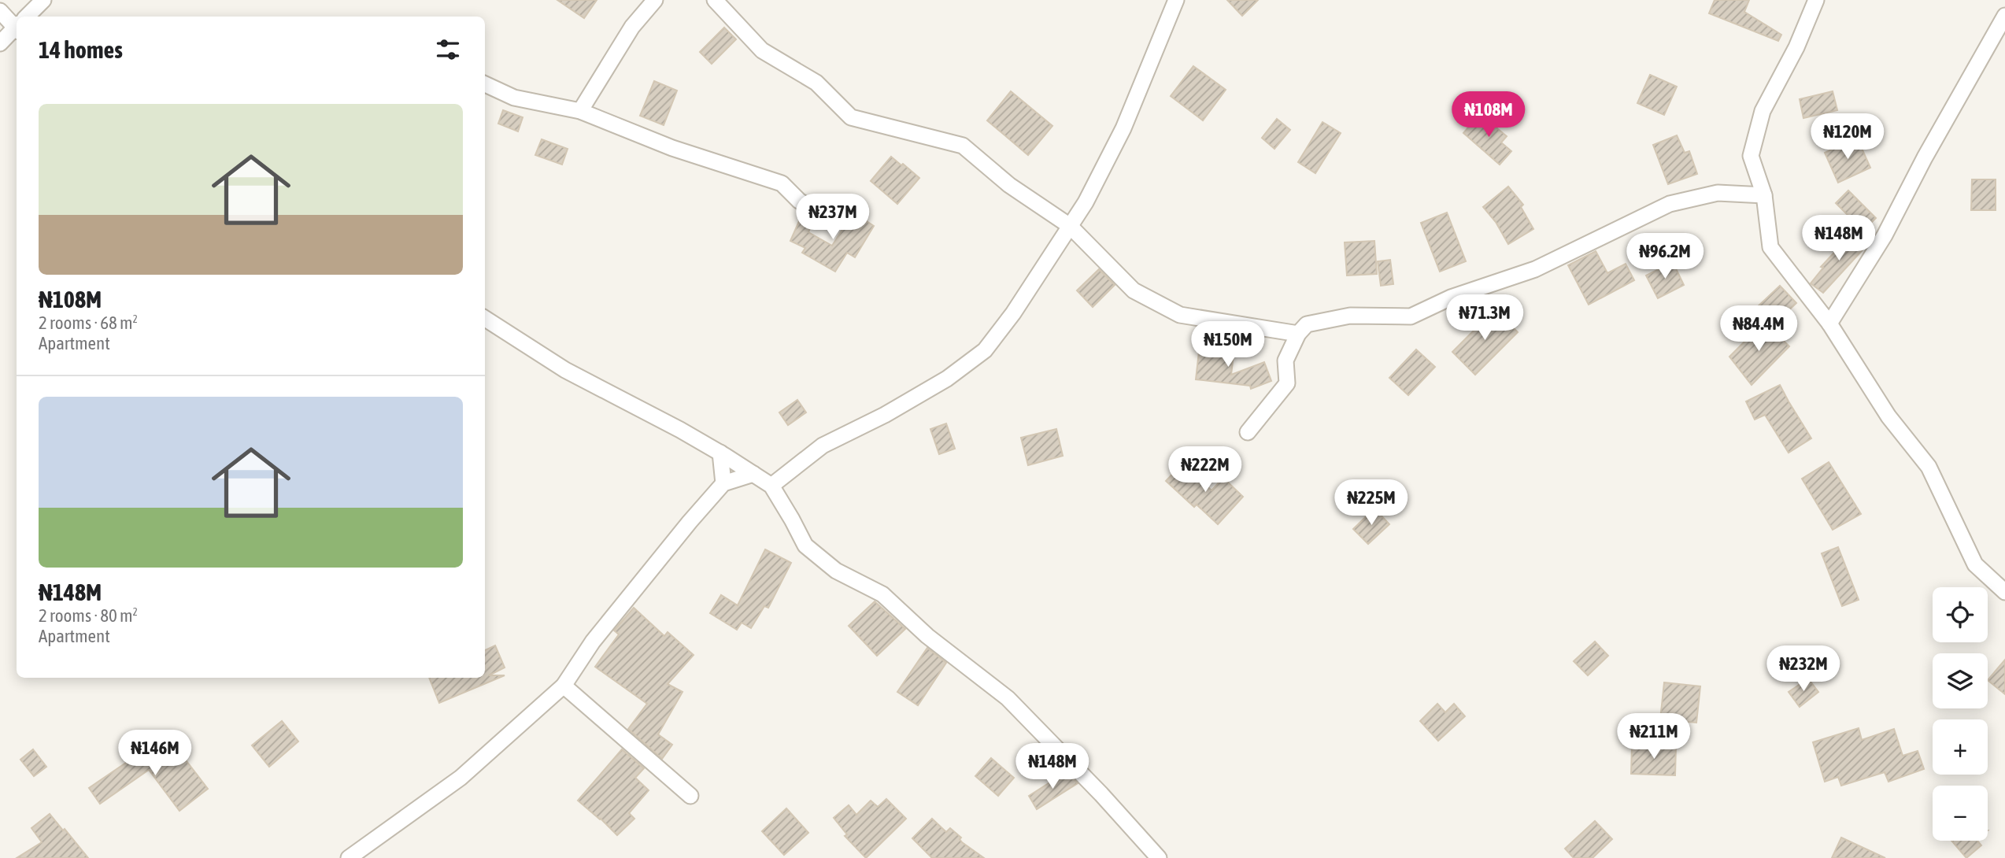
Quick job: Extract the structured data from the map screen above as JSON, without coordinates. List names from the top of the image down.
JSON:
{
  "page": {
    "heading": "14 homes",
    "list": [
      {
        "name": "₦108M",
        "note": "2 rooms · 68 m² · Apartment"
      },
      {
        "name": "₦148M",
        "note": "2 rooms · 80 m² · Apartment"
      }
    ],
    "price": [
      "₦108M",
      "₦120M",
      "₦237M",
      "₦148M",
      "₦96.2M",
      "₦71.3M",
      "₦84.4M",
      "₦150M",
      "₦222M",
      "₦225M",
      "₦232M",
      "₦211M",
      "₦146M",
      "₦148M"
    ],
    "map_buttons": ["+", "−"]
  }
}
